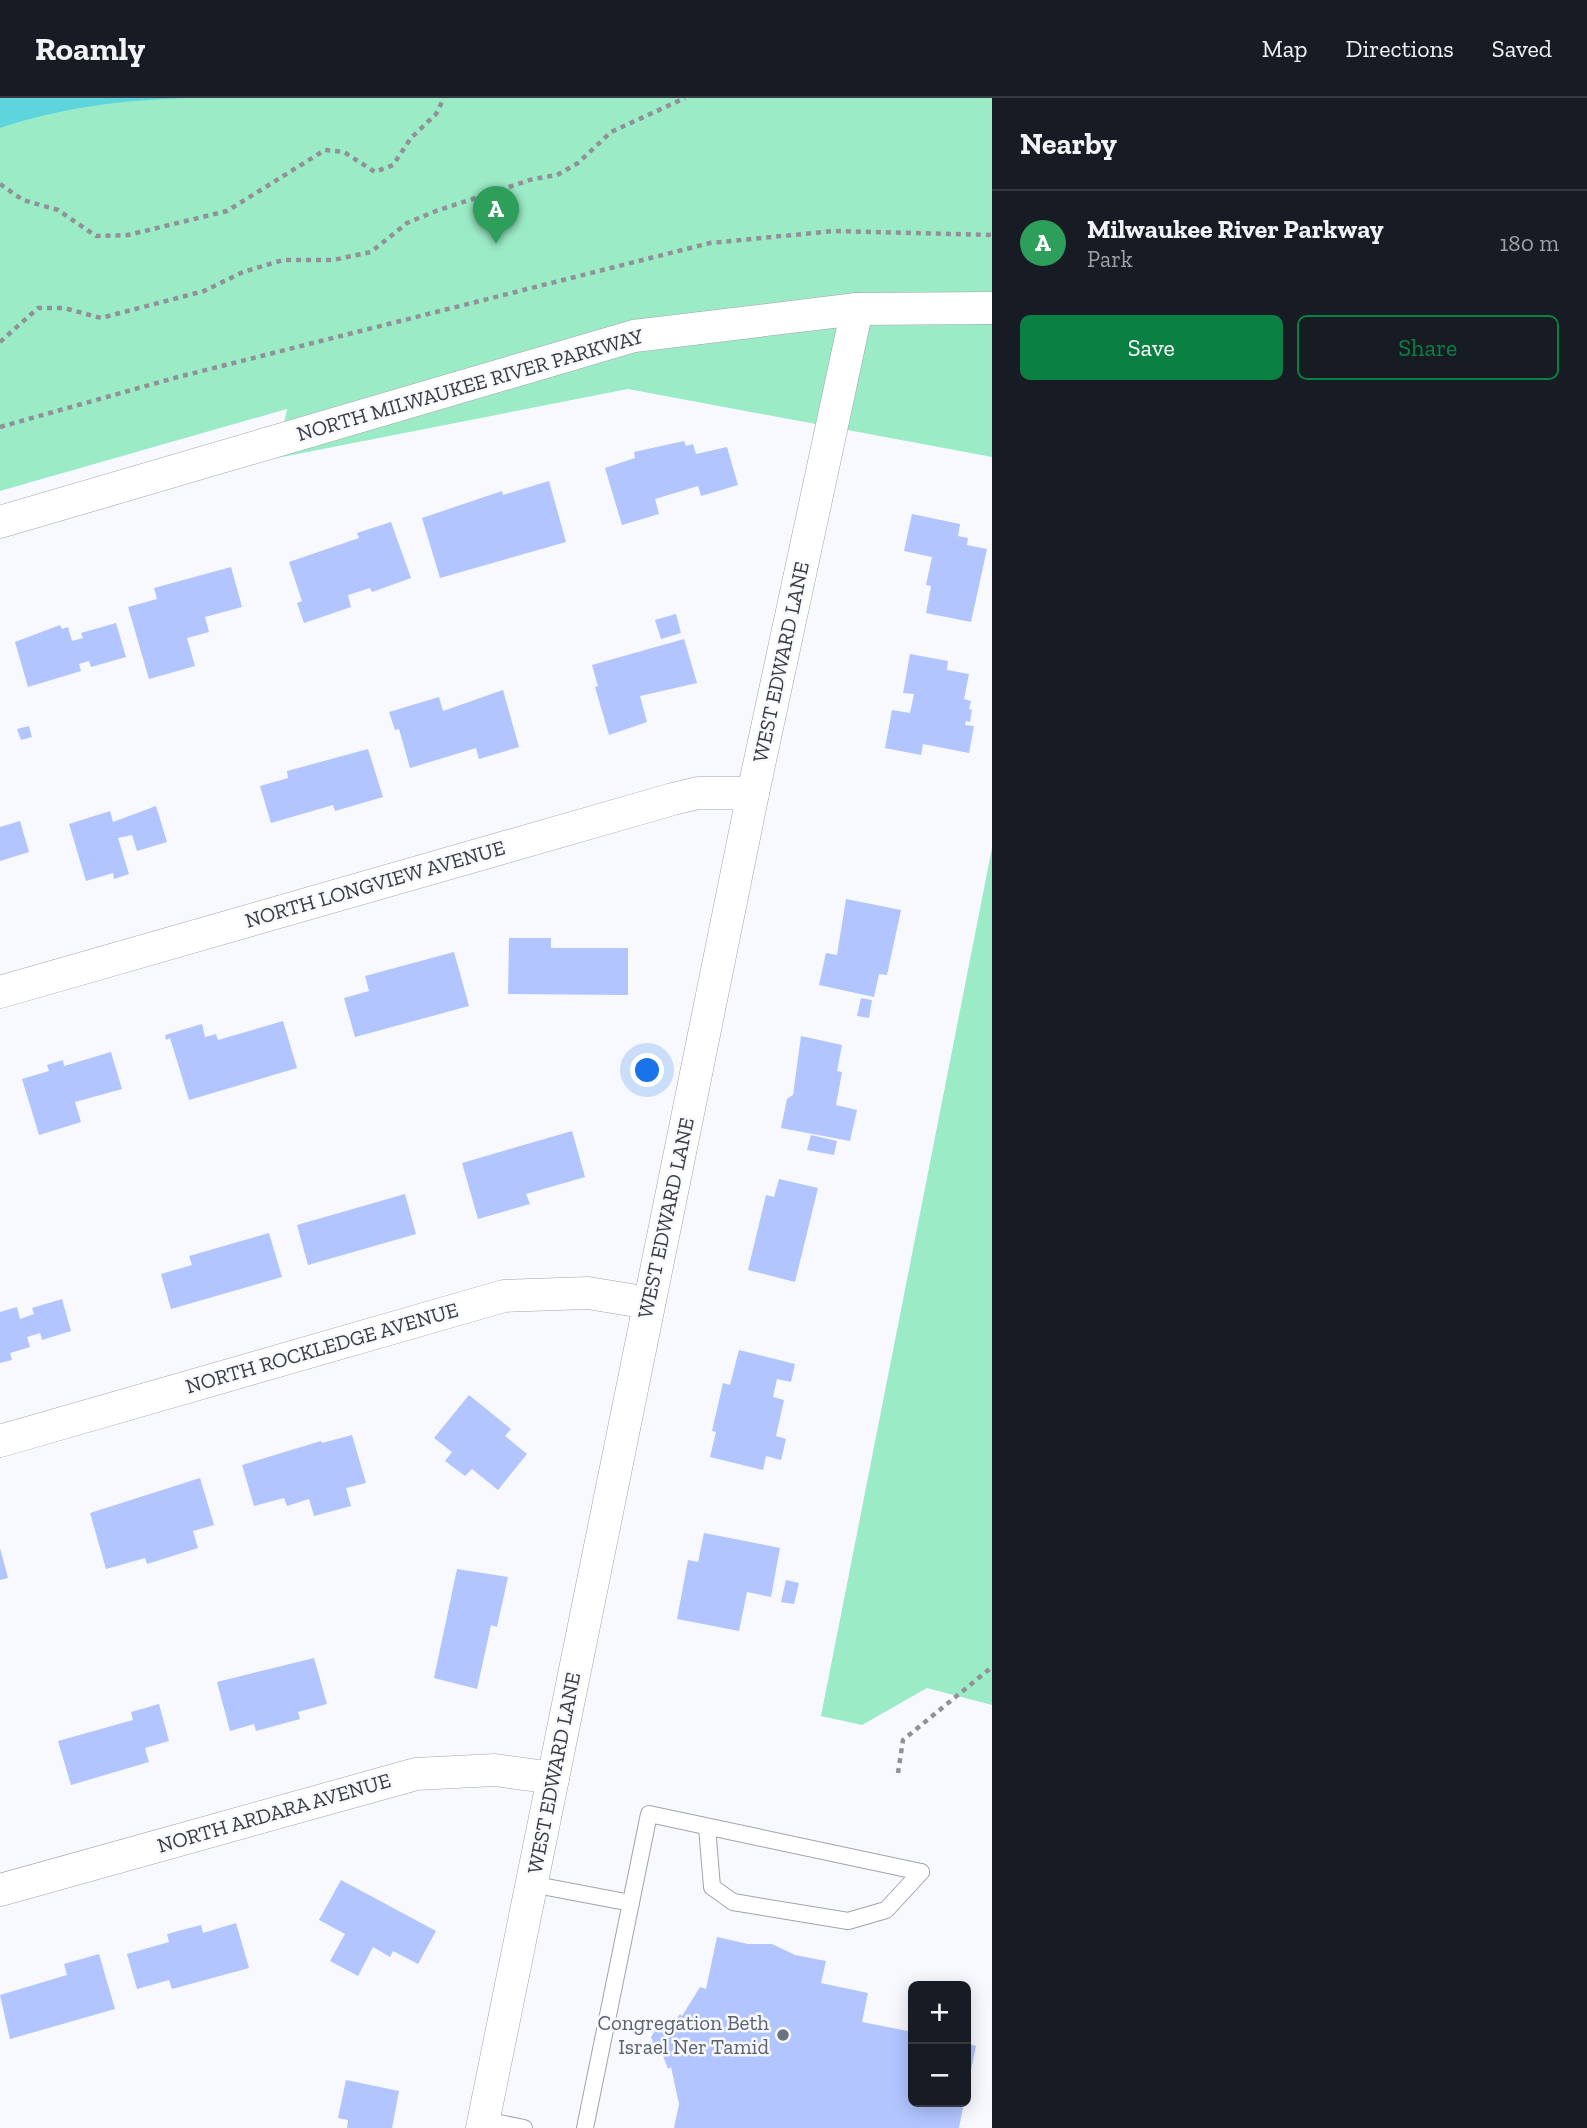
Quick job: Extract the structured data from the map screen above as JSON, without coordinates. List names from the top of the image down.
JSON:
{
  "streets": {
    "street": [
      "NORTH MILWAUKEE RIVER PARKWAY",
      "WEST EDWARD LANE",
      "NORTH LONGVIEW AVENUE",
      "NORTH ROCKLEDGE AVENUE",
      "NORTH ARDARA AVENUE"
    ]
  },
  "crossings": [
    ["NORTH MILWAUKEE RIVER PARKWAY", "WEST EDWARD LANE"],
    ["WEST EDWARD LANE", "NORTH LONGVIEW AVENUE"],
    ["WEST EDWARD LANE", "NORTH ROCKLEDGE AVENUE"],
    ["WEST EDWARD LANE", "NORTH ARDARA AVENUE"]
  ],
  "places": ["Congregation Beth Israel Ner Tamid"],
  "page": {
    "header": "Roamly",
    "nav": ["Map", "Directions", "Saved"],
    "heading": "Nearby",
    "pins": "A",
    "list": [
      {
        "mark": "A",
        "name": "Milwaukee River Parkway",
        "note": "Park",
        "value": "180 m"
      }
    ],
    "buttons": ["Save", "Share"],
    "map_buttons": ["+", "−"]
  }
}
